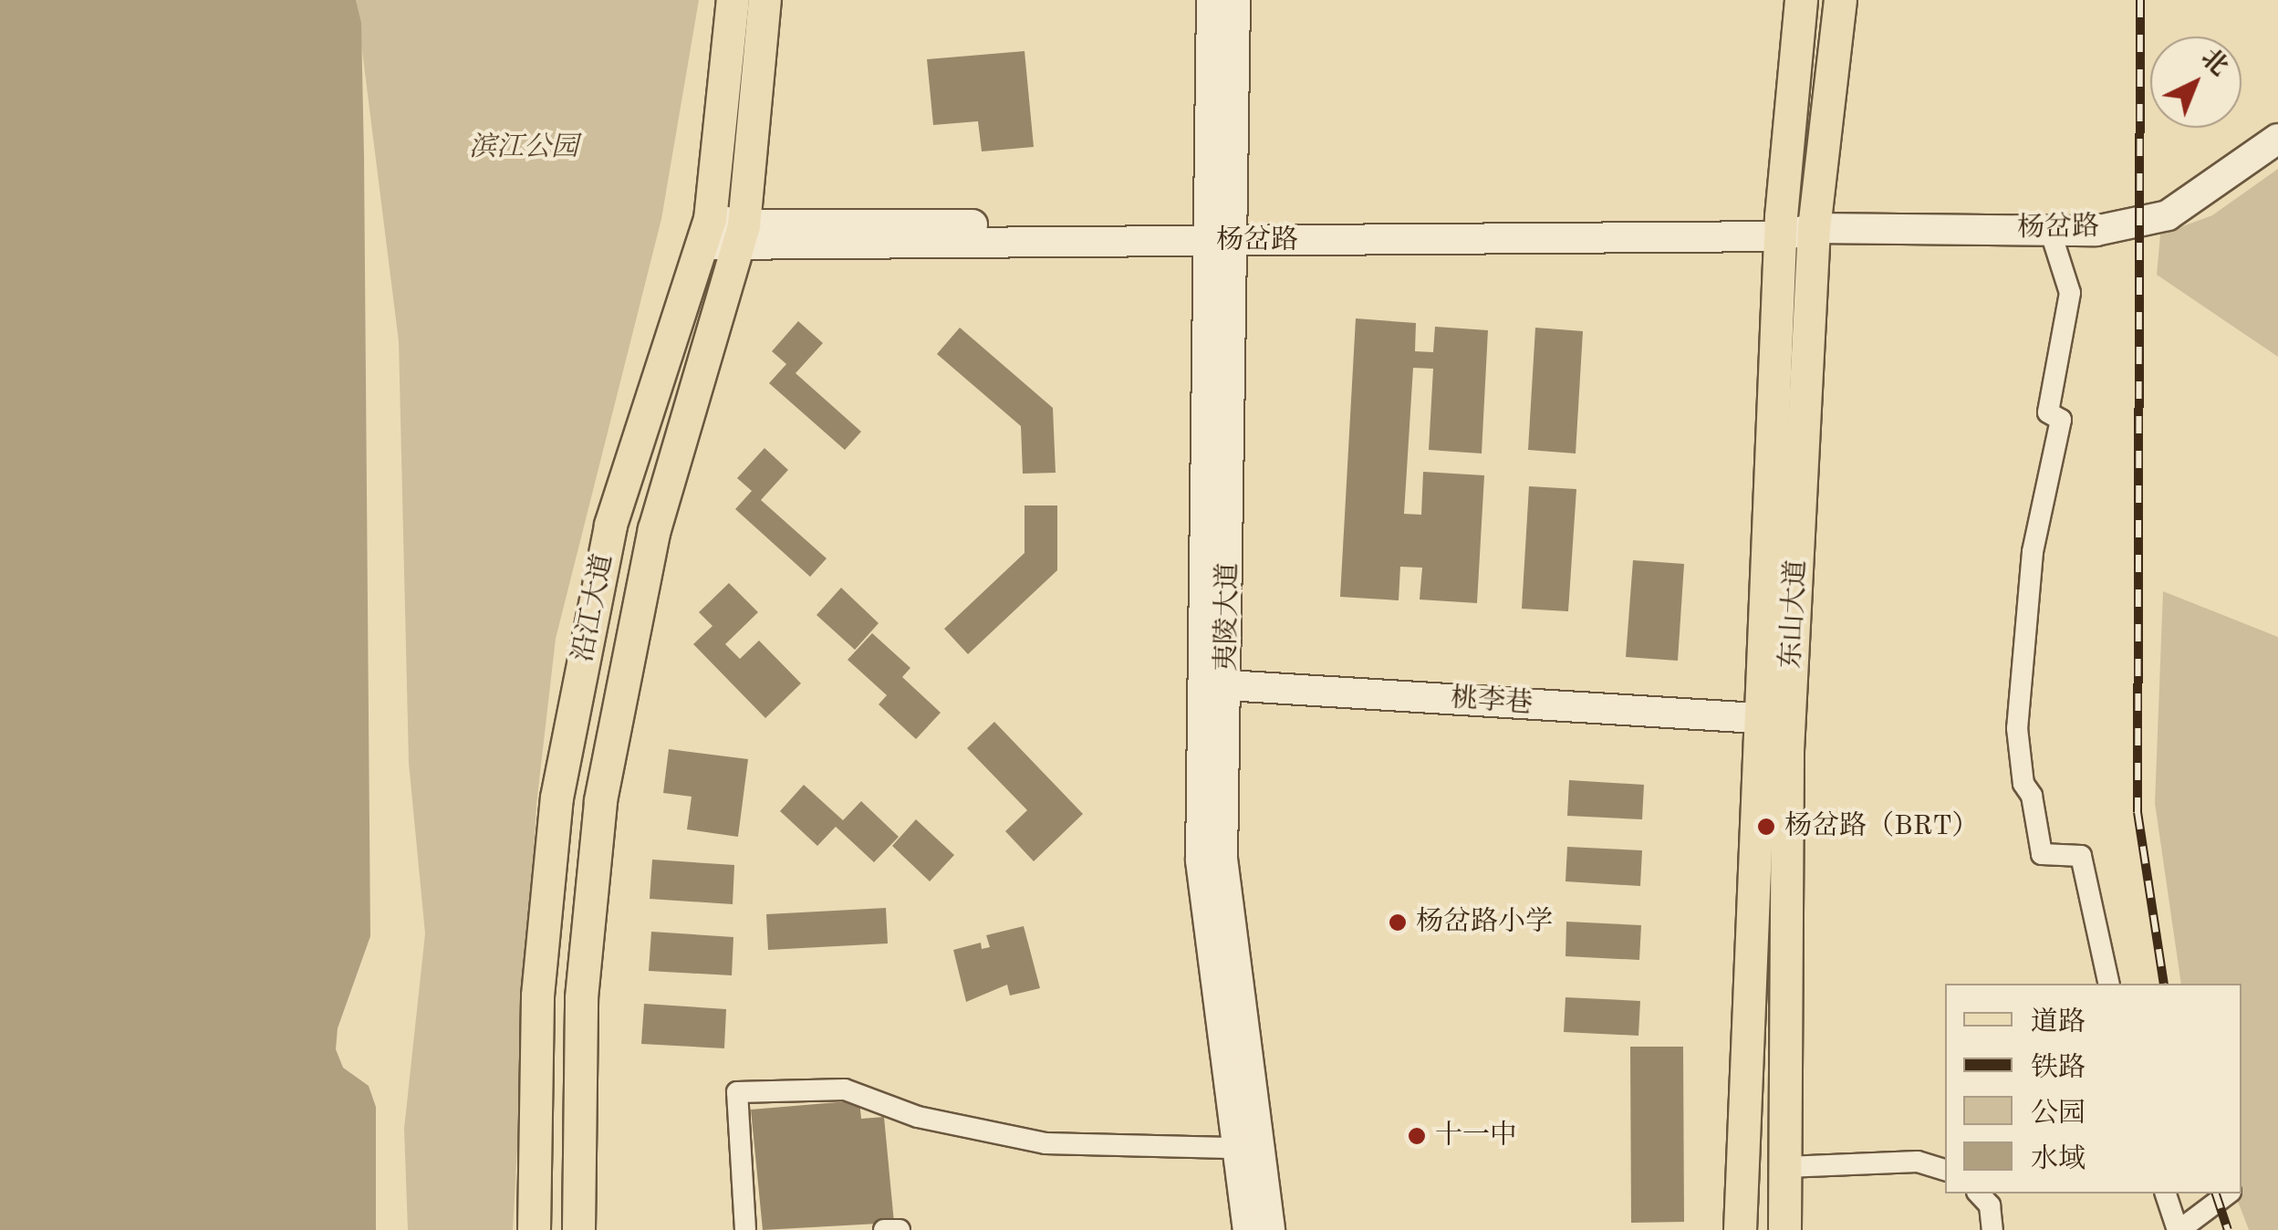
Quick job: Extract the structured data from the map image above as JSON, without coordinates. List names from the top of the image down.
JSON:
{
  "streets": {
    "main road": [
      "杨岔路",
      "沿江大道",
      "东山大道",
      "夷陵大道",
      "桃李巷"
    ]
  },
  "crossings": [
    ["杨岔路", "沿江大道"],
    ["杨岔路", "东山大道"],
    ["杨岔路", "夷陵大道"],
    ["东山大道", "桃李巷"],
    ["夷陵大道", "桃李巷"]
  ],
  "parks": ["滨江公园"],
  "places": ["杨岔路（BRT）", "杨岔路小学", "十一中"],
  "legend": [
    "道路",
    "铁路",
    "公园",
    "水域"
  ],
  "north": "top right"
}
